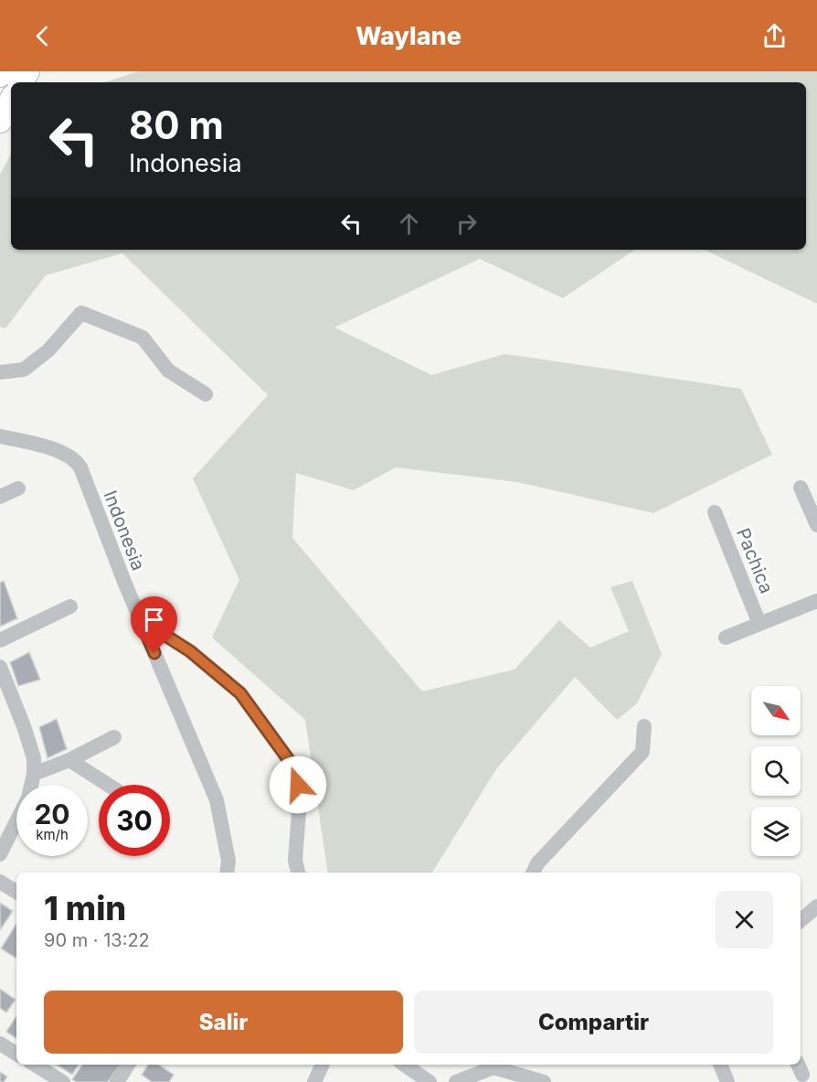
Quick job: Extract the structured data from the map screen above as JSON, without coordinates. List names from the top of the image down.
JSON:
{
  "streets": {
    "street": ["Indonesia", "Pachica"]
  },
  "north": "bottom right",
  "page": {
    "header": "Waylane",
    "turn": ["80 m", "Indonesia"],
    "speed": "20 km/h",
    "limit": "30",
    "heading": ["1 min", "90 m · 13:22"],
    "buttons": ["Salir", "Compartir"]
  }
}
